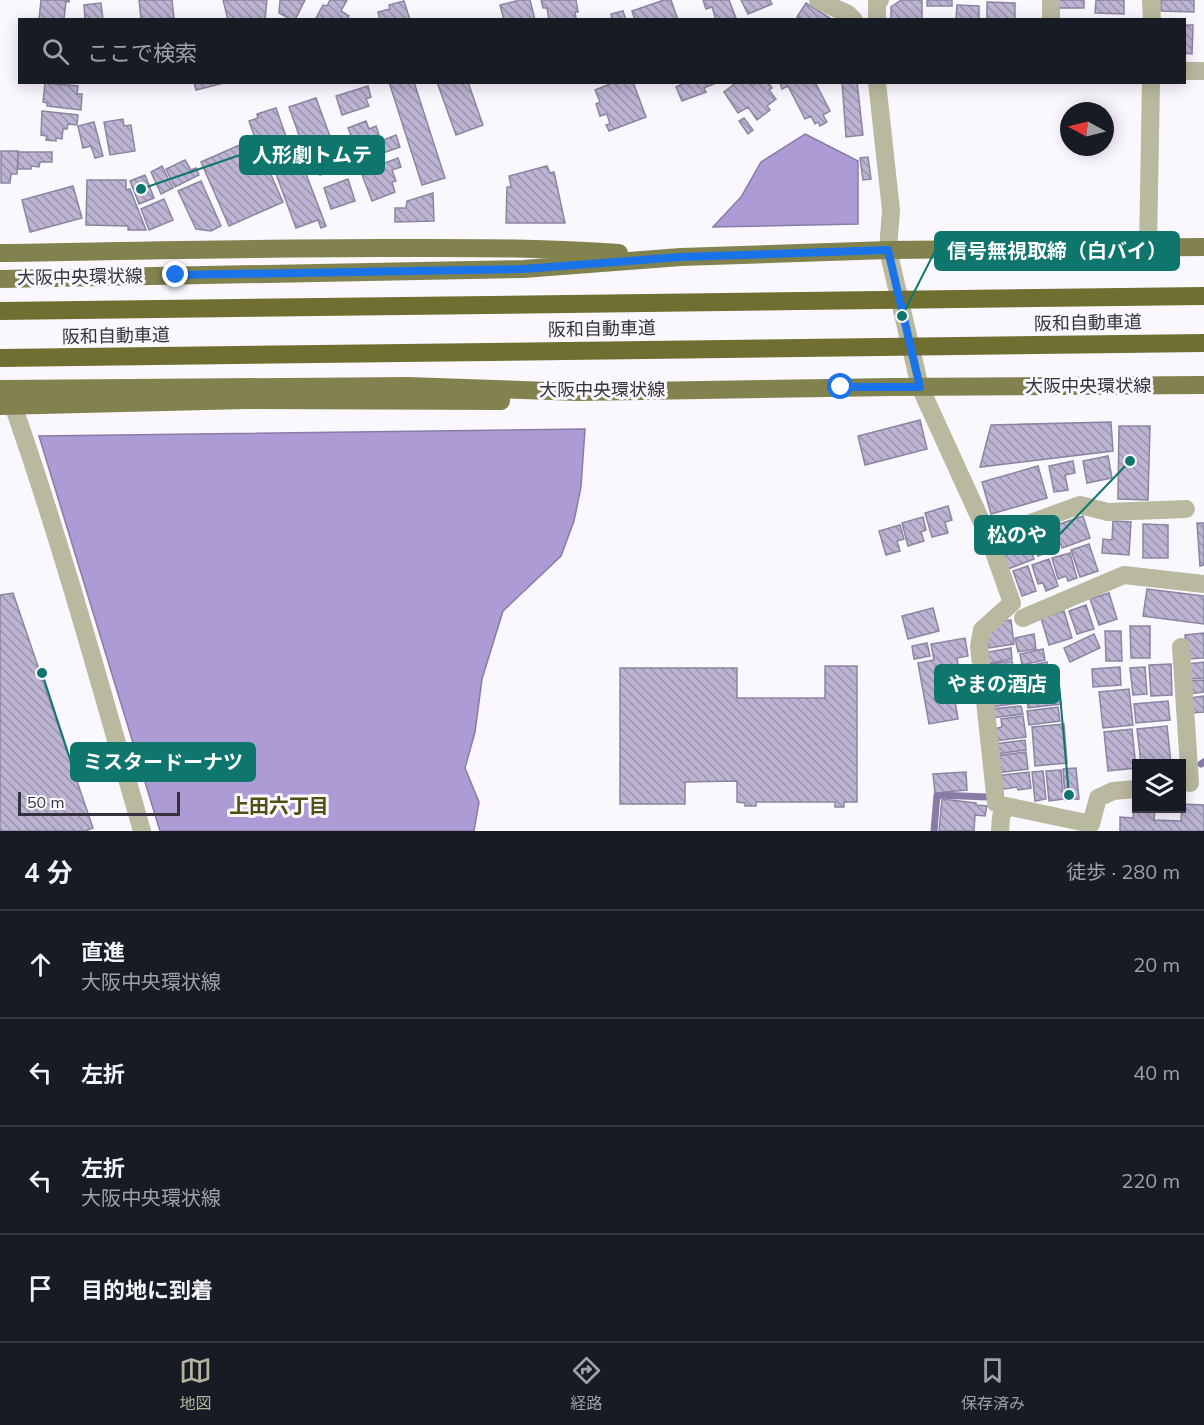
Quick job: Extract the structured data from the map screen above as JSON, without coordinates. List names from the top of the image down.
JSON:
{
  "streets": {
    "highway": ["阪和自動車道"],
    "main road": ["大阪中央環状線"]
  },
  "districts": ["上田六丁目"],
  "places": [
    "人形劇トムテ",
    "信号無視取締（白バイ）",
    "松のや",
    "ミスタードーナツ",
    "やまの酒店"
  ],
  "scale_bar": "50 m",
  "north": "left",
  "page": {
    "search": "ここで検索",
    "scale": "50 m",
    "heading": ["4 分", "徒歩 · 280 m"],
    "list": [
      ["直進", "大阪中央環状線", "20 m"],
      ["左折", "40 m"],
      ["左折", "大阪中央環状線", "220 m"],
      "目的地に到着"
    ],
    "nav": ["地図", "経路", "保存済み"]
  }
}
